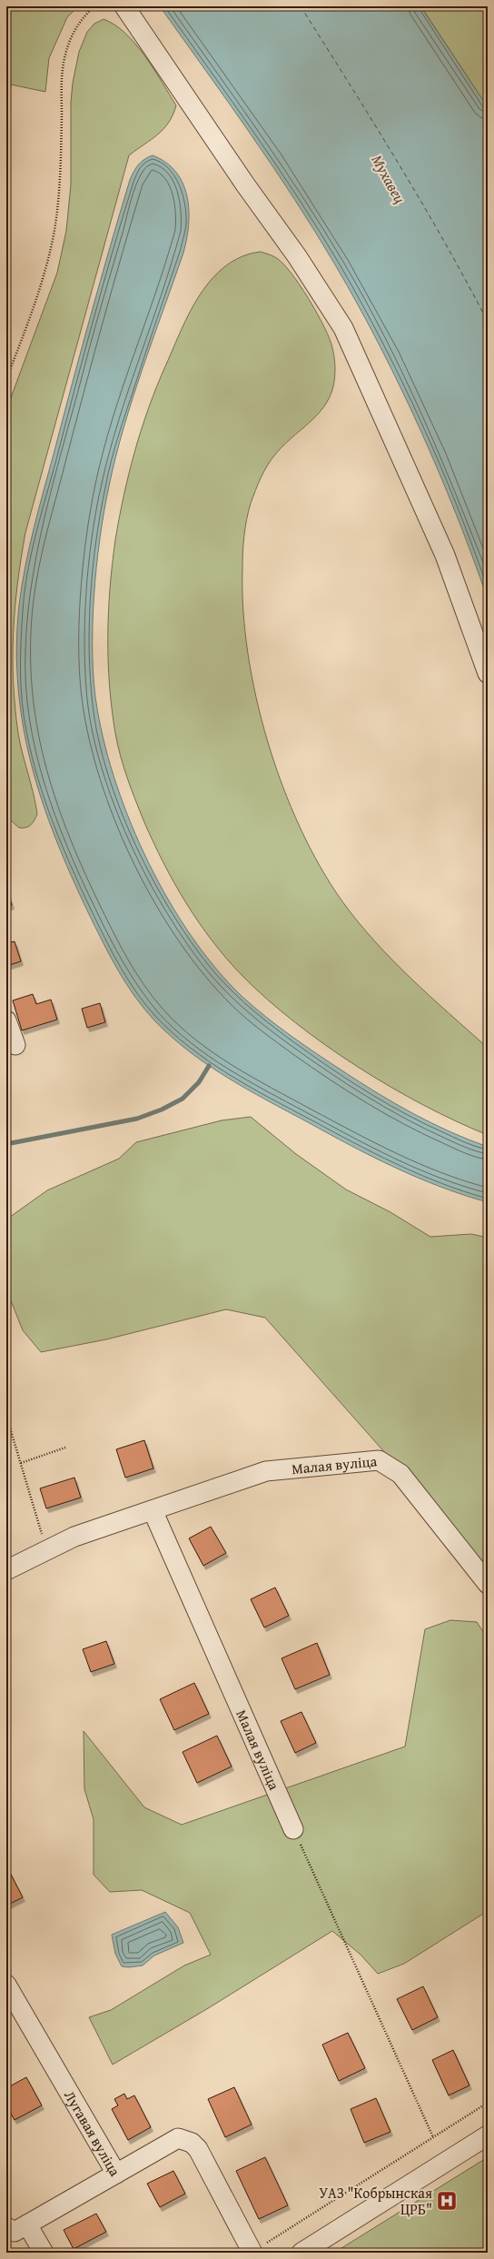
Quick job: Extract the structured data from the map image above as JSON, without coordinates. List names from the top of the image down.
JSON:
{
  "streets": {
    "street": ["Малая вуліца", "Лугавая вуліца"]
  },
  "water": ["Мухавец"],
  "places": {
    "hospital": ["УАЗ \"Кобрынская ЦРБ\""]
  }
}
